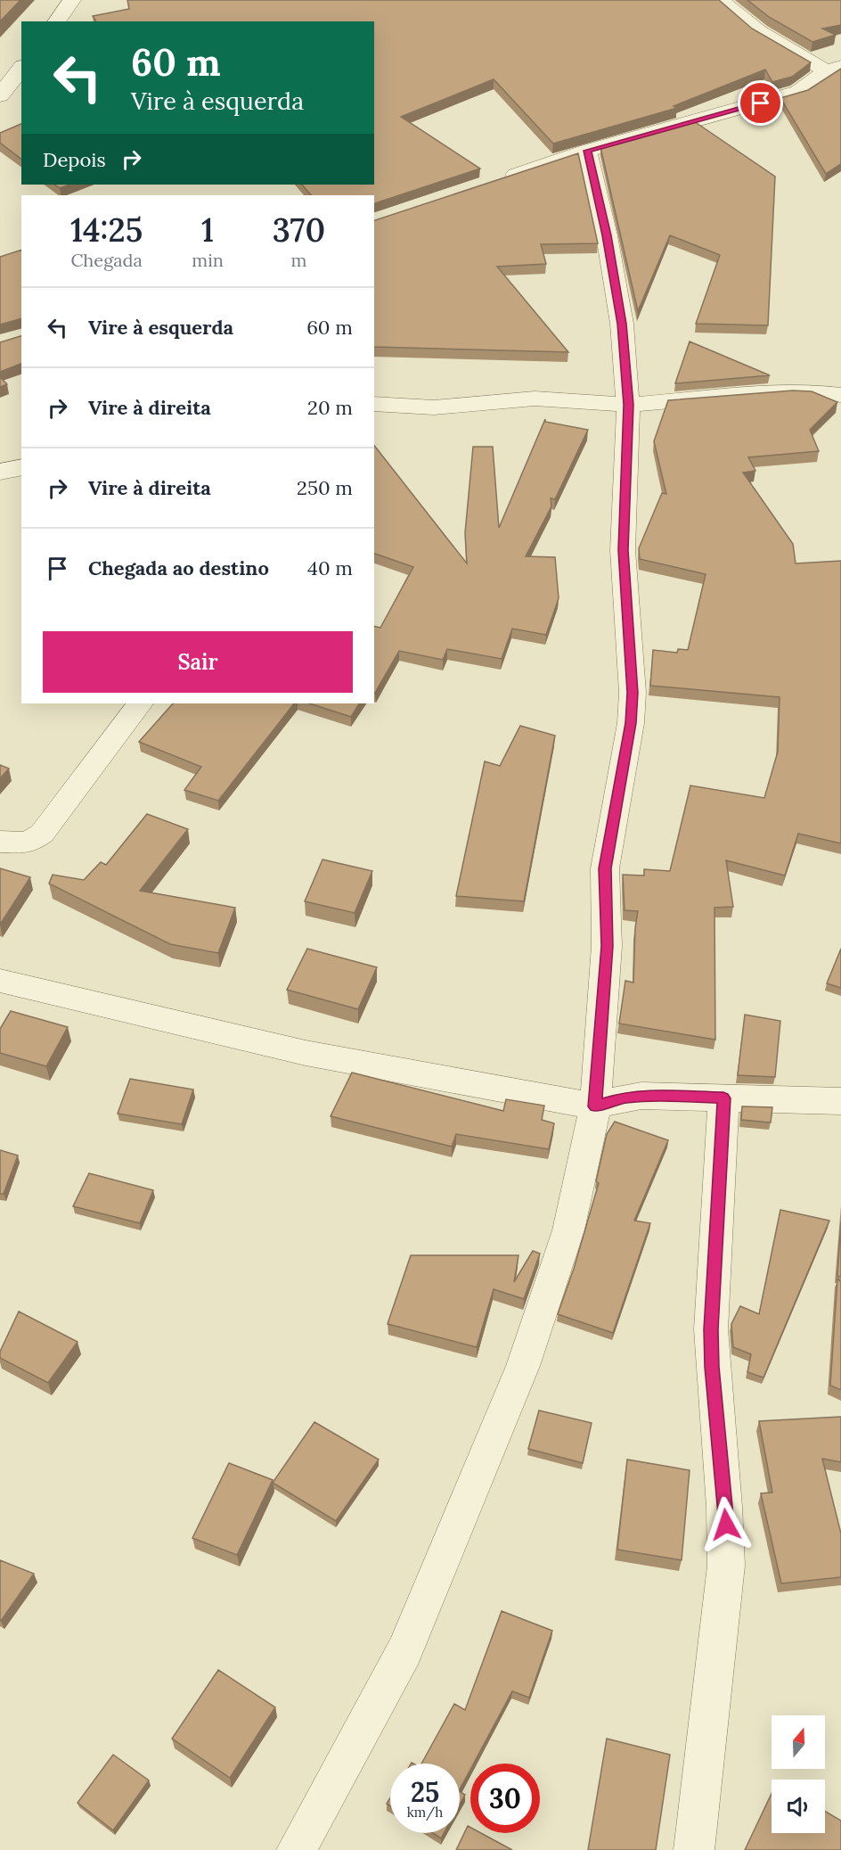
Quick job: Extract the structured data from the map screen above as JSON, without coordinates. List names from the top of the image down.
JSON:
{
  "north": "top",
  "page": {
    "turn": ["60 m", "Vire à esquerda"],
    "then": "Depois",
    "eta": [
      "14:25",
      "Chegada",
      "1",
      "min",
      "370",
      "m"
    ],
    "list": [
      {
        "name": "Vire à esquerda",
        "value": "60 m"
      },
      {
        "name": "Vire à direita",
        "value": "20 m"
      },
      {
        "name": "Vire à direita",
        "value": "250 m"
      },
      {
        "name": "Chegada ao destino",
        "value": "40 m"
      }
    ],
    "buttons": "Sair",
    "speed": "25 km/h",
    "limit": "30"
  }
}
